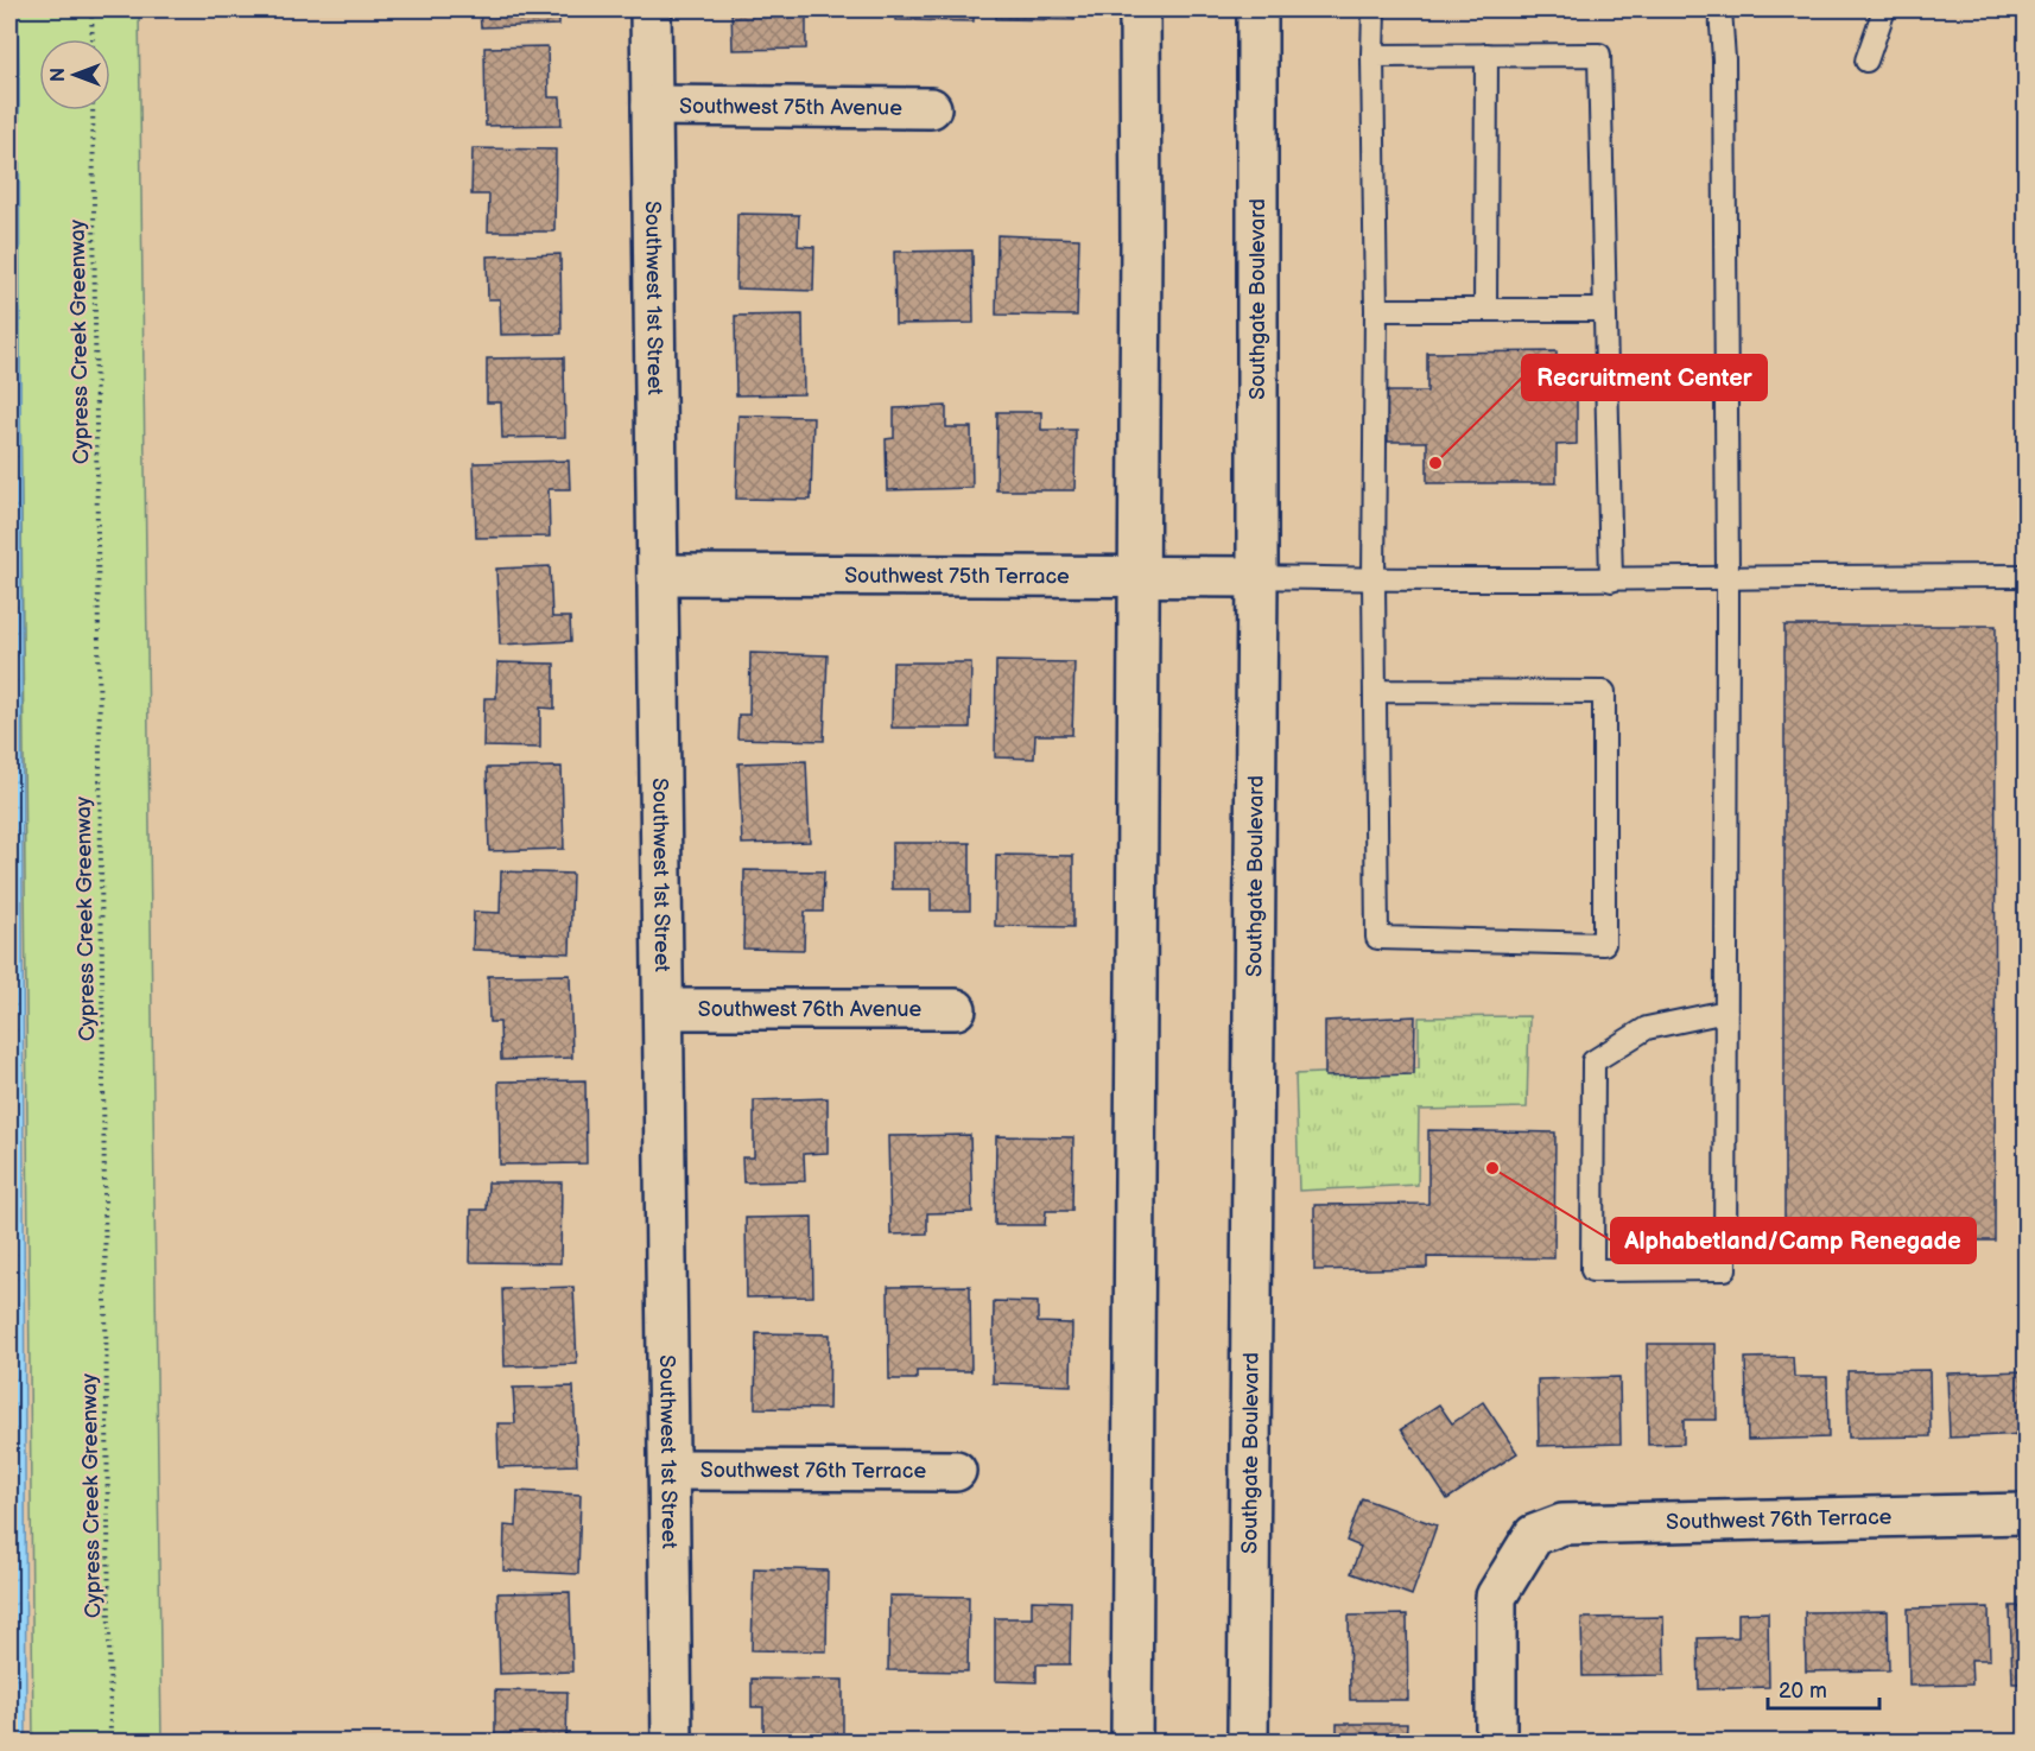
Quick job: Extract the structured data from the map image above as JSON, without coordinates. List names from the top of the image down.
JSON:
{
  "streets": {
    "street": [
      "Southwest 75th Avenue",
      "Southwest 1st Street",
      "Southgate Boulevard",
      "Southwest 75th Terrace",
      "Southwest 76th Avenue",
      "Southwest 76th Terrace"
    ],
    "path": ["Cypress Creek Greenway"]
  },
  "crossings": [
    ["Southwest 75th Avenue", "Southwest 1st Street"],
    ["Southwest 1st Street", "Southwest 75th Terrace"],
    ["Southwest 1st Street", "Southwest 76th Avenue"],
    ["Southwest 1st Street", "Southwest 76th Terrace"],
    ["Southgate Boulevard", "Southwest 75th Terrace"]
  ],
  "places": ["Recruitment Center", "Alphabetland/Camp Renegade"],
  "scale_bar": "20 m",
  "north": "left"
}
